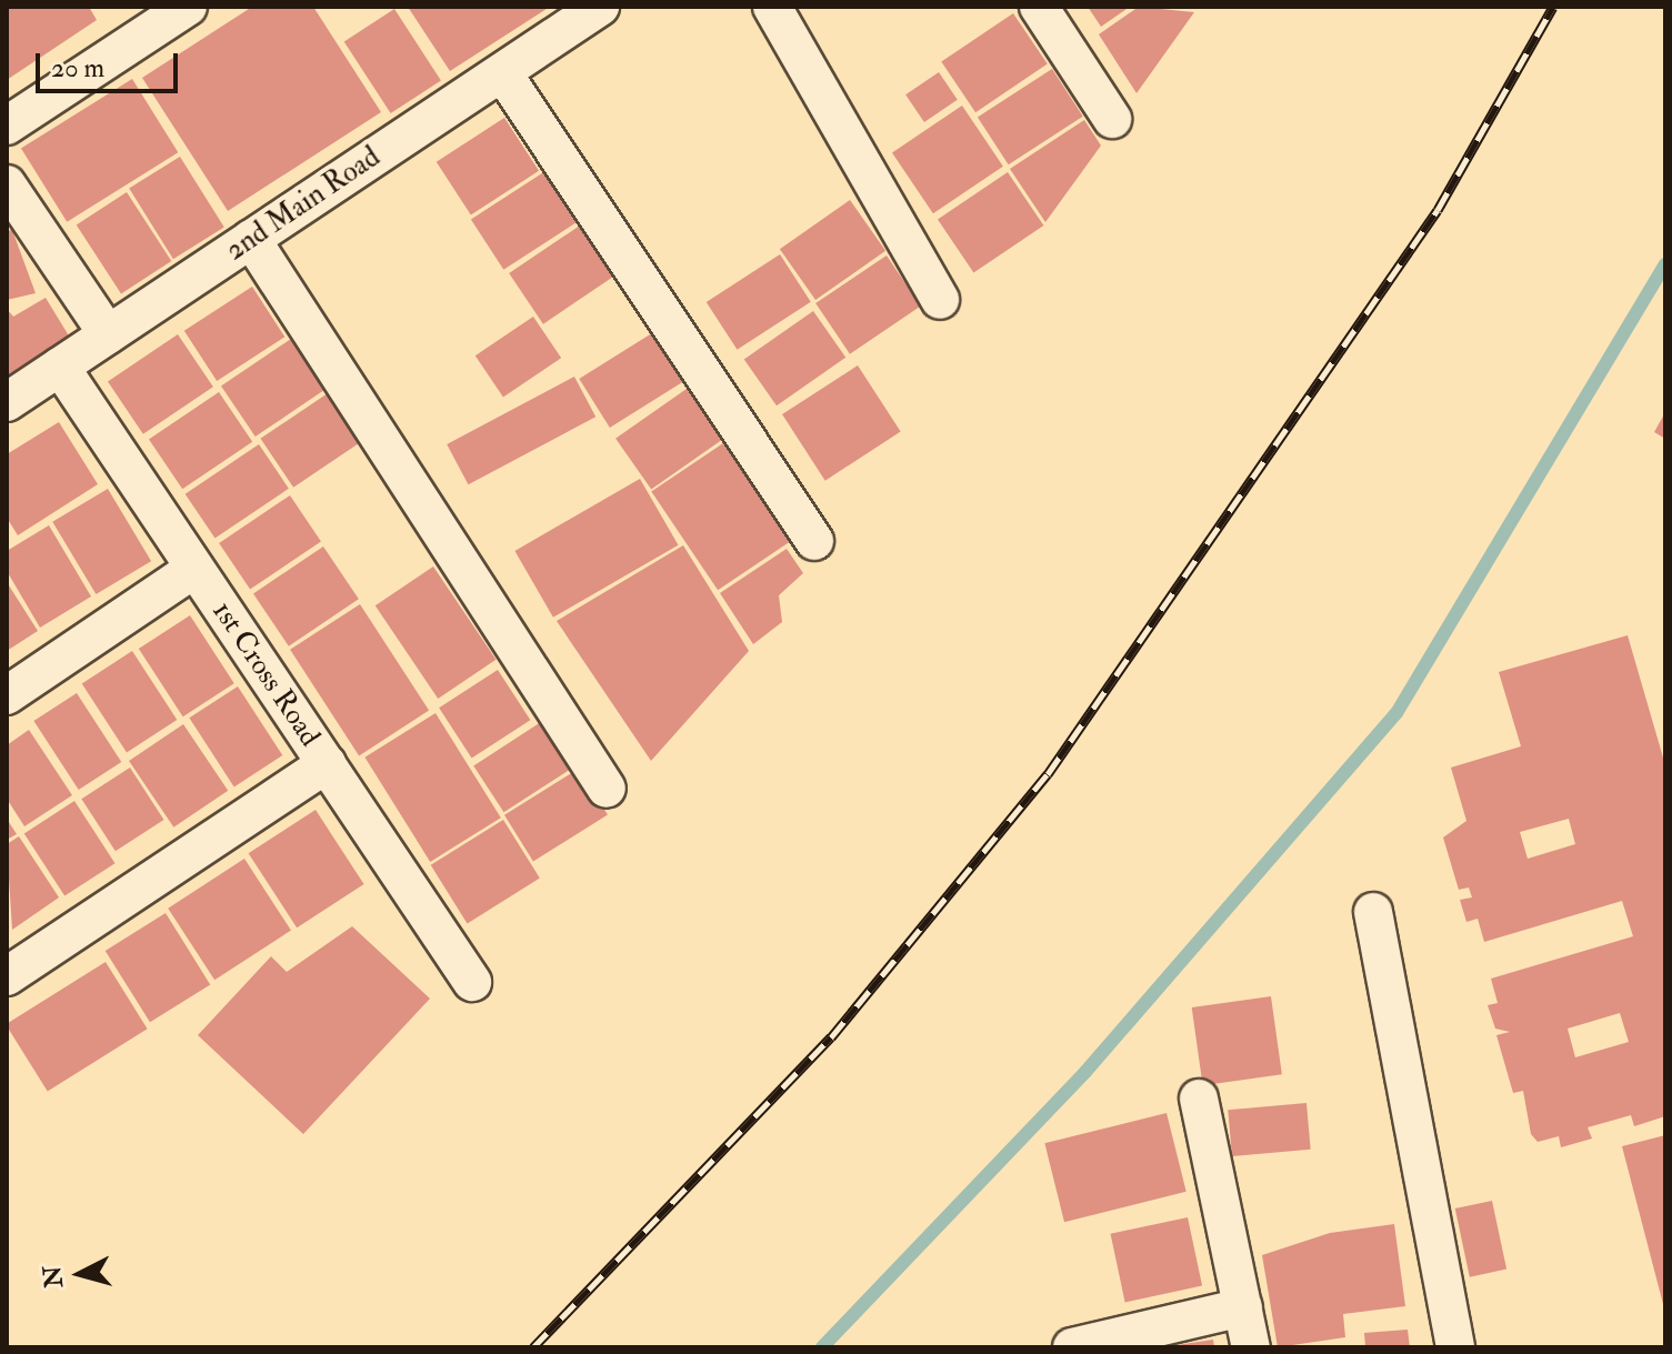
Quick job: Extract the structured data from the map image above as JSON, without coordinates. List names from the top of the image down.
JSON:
{
  "streets": {
    "street": ["2nd Main Road", "1st Cross Road"]
  },
  "crossings": [
    ["2nd Main Road", "1st Cross Road"]
  ],
  "scale_bar": "20 m",
  "north": "left"
}
